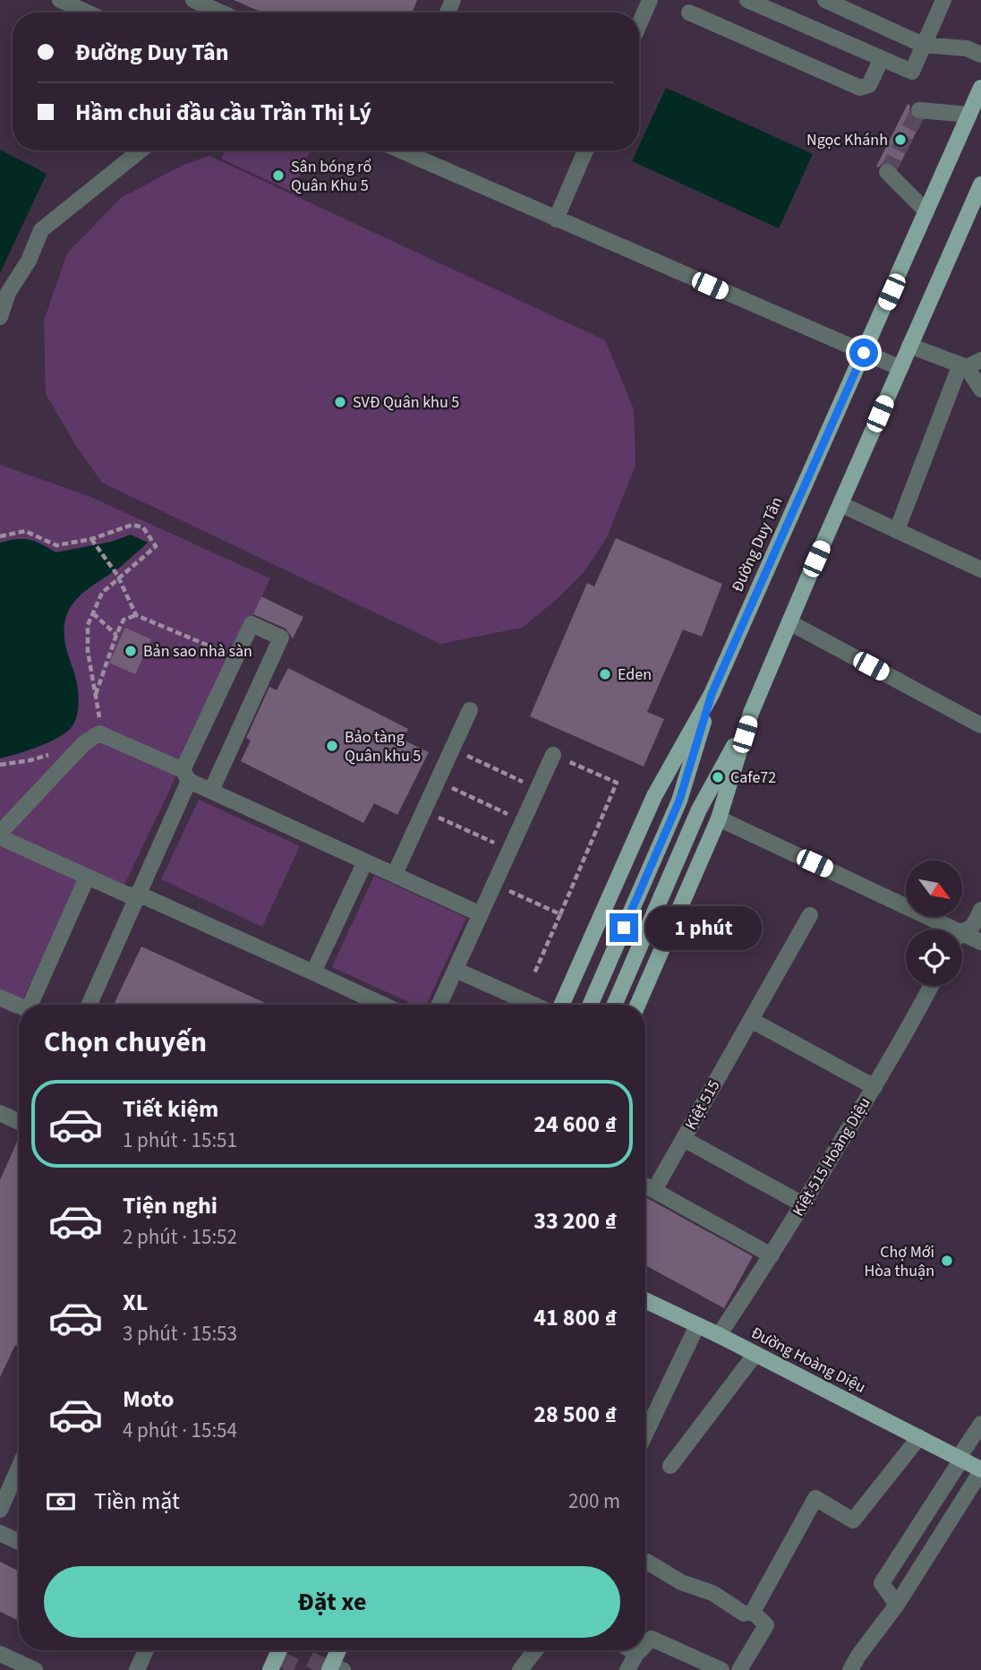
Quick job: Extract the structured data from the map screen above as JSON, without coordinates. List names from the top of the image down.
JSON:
{
  "streets": {
    "main road": ["Đường Duy Tân", "Đường Hoàng Diệu"],
    "street": ["Kiệt 515", "Kiệt 515 Hoàng Diệu"]
  },
  "crossings": [
    ["Kiệt 515 Hoàng Diệu", "Đường Hoàng Diệu"]
  ],
  "places": [
    "Ngọc Khánh",
    "Sân bóng rổ Quân Khu 5",
    "SVĐ Quân khu 5",
    "Bản sao nhà sàn",
    "Eden",
    "Bảo tàng Quân khu 5",
    "Cafe72",
    "Chợ Mới Hòa thuận"
  ],
  "north": "bottom right",
  "page": {
    "banner": ["Đường Duy Tân", "Hầm chui đầu cầu Trần Thị Lý"],
    "bubble": "1 phút",
    "heading": "Chọn chuyến",
    "list": [
      {
        "name": "Tiết kiệm",
        "note": "1 phút · 15:51",
        "value": "24 600 ₫"
      },
      {
        "name": "Tiện nghi",
        "note": "2 phút · 15:52",
        "value": "33 200 ₫"
      },
      {
        "name": "XL",
        "note": "3 phút · 15:53",
        "value": "41 800 ₫"
      },
      {
        "name": "Moto",
        "note": "4 phút · 15:54",
        "value": "28 500 ₫"
      }
    ],
    "pay": ["Tiền mặt", "200 m"],
    "buttons": "Đặt xe"
  }
}
